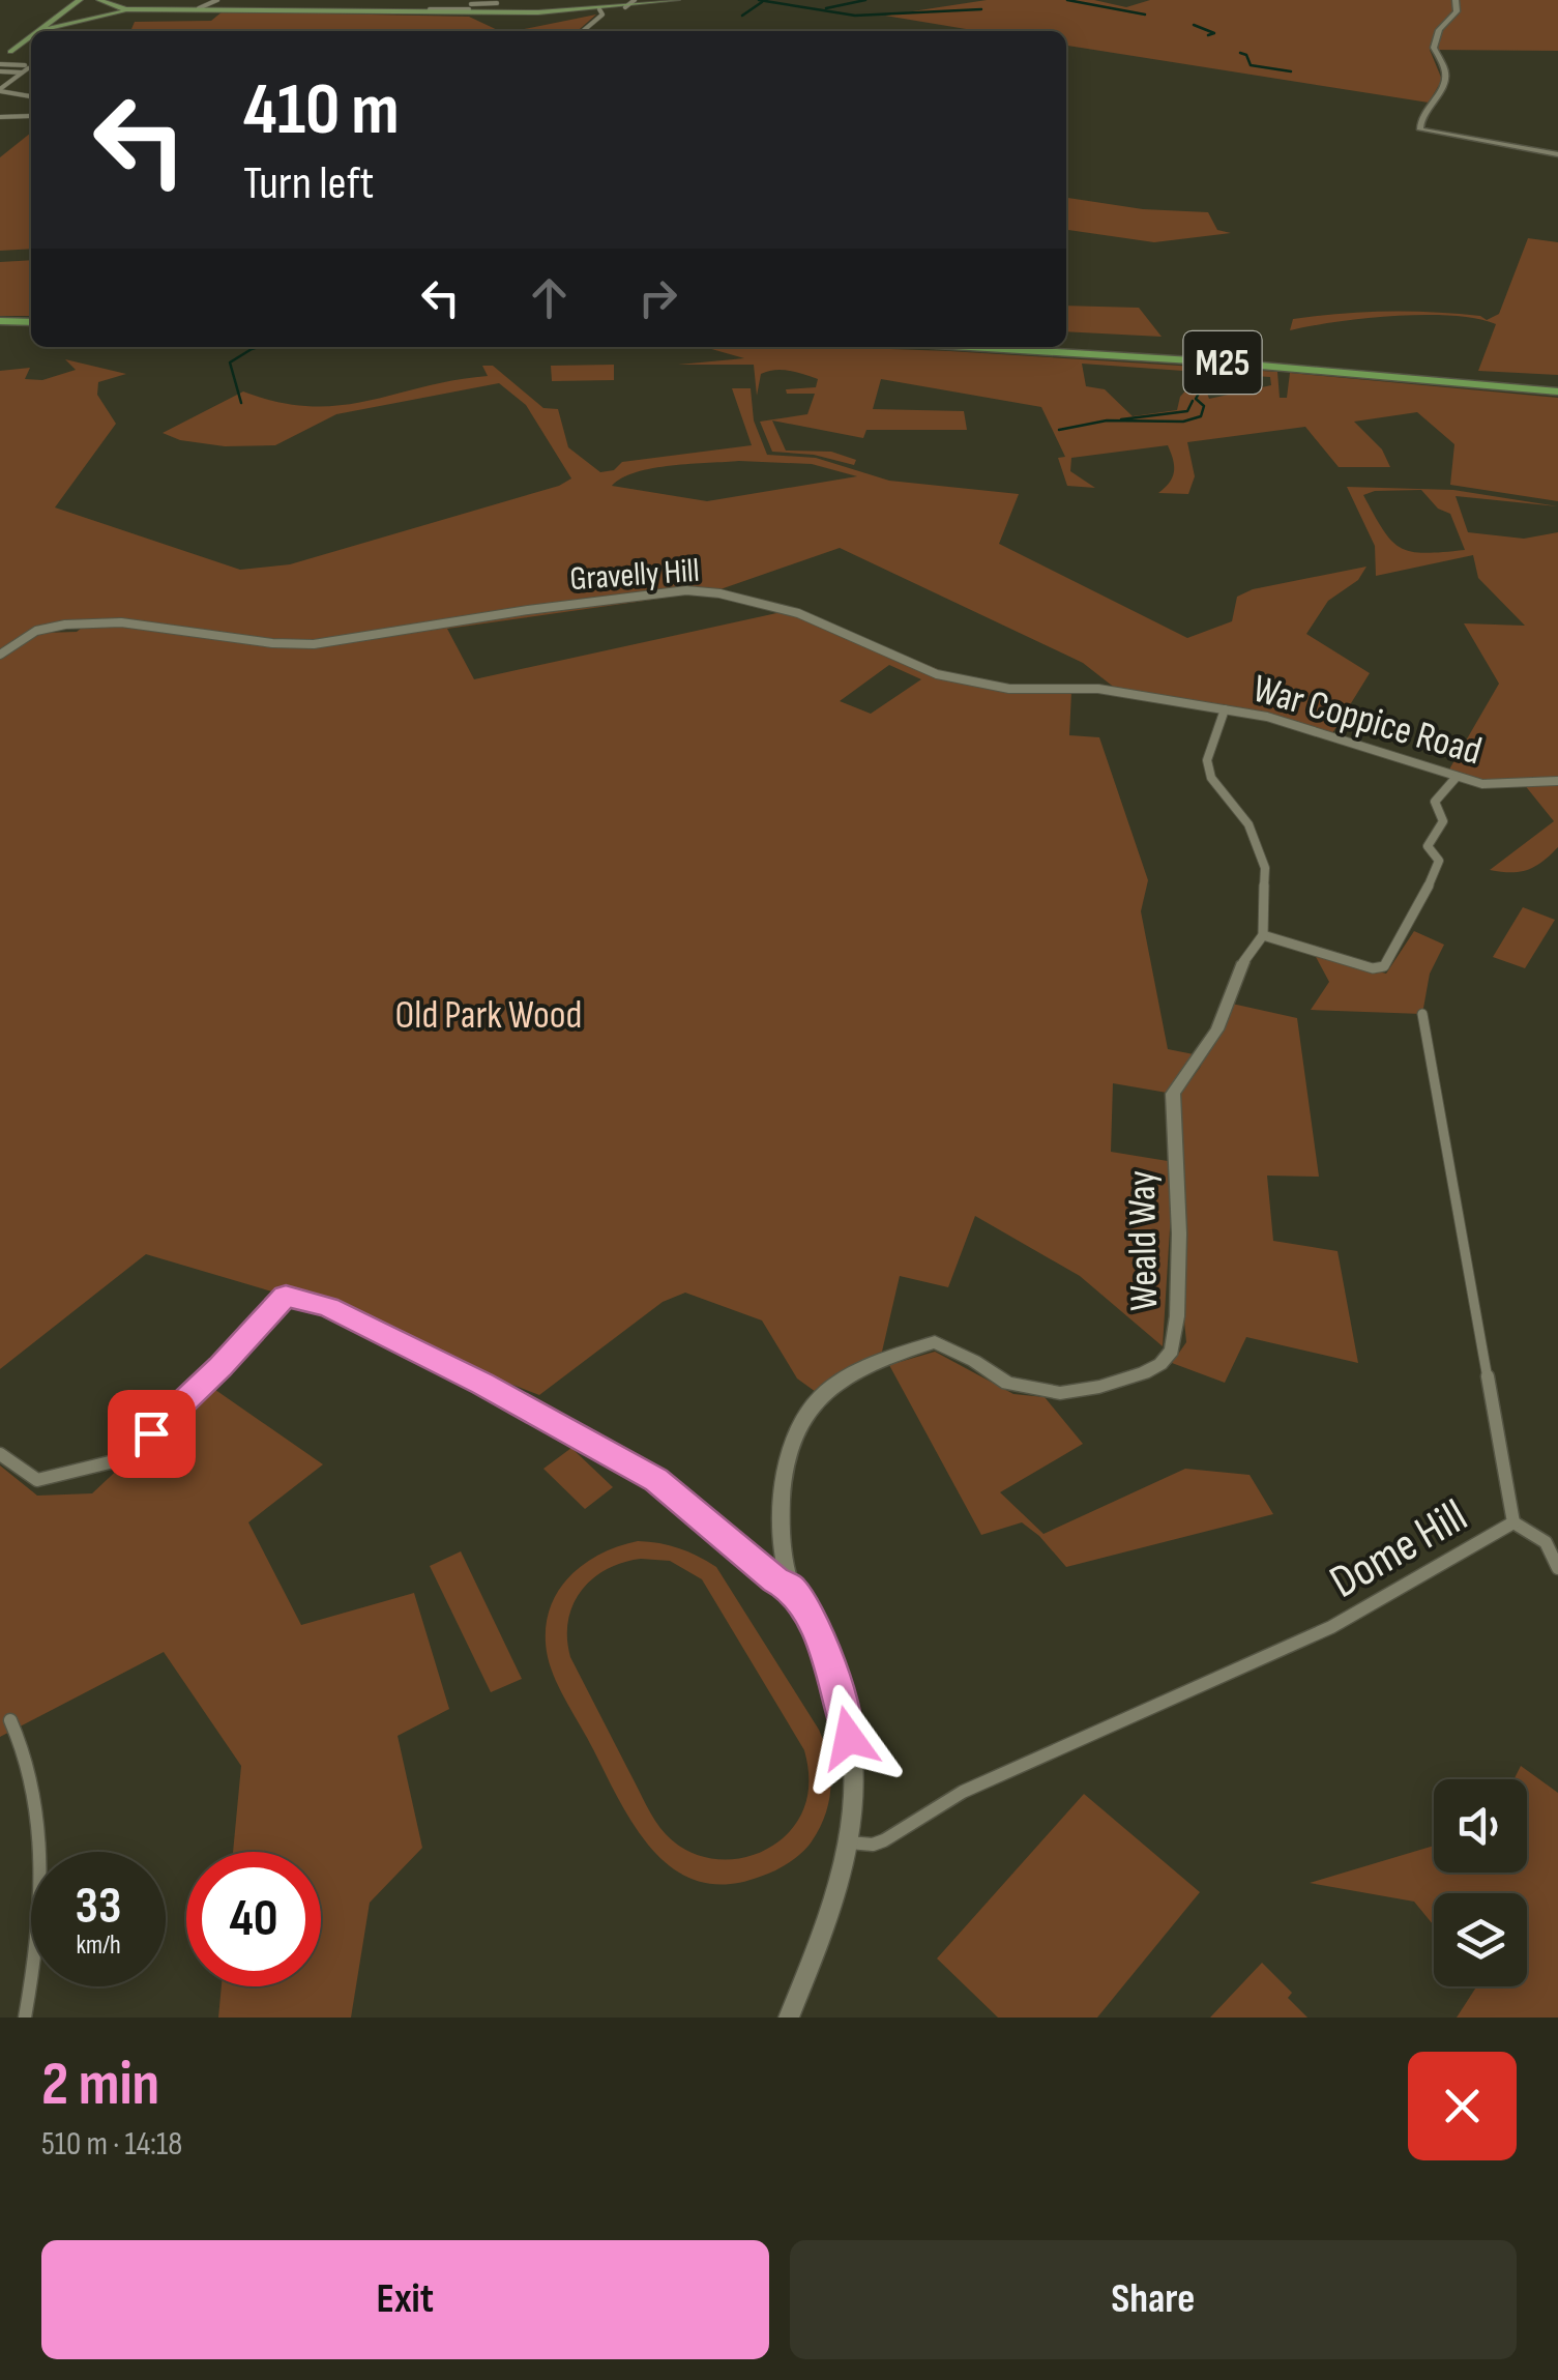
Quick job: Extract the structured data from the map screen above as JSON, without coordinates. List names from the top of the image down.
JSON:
{
  "streets": {
    "highway": ["M25"],
    "street": [
      "Gravelly Hill",
      "War Coppice Road",
      "Weald Way",
      "Dome Hill"
    ]
  },
  "crossings": [
    ["Gravelly Hill", "War Coppice Road"]
  ],
  "parks": ["Old Park Wood"],
  "page": {
    "turn": ["410 m", "Turn left"],
    "speed": "33 km/h",
    "limit": "40",
    "heading": ["2 min", "510 m · 14:18"],
    "buttons": ["Exit", "Share"]
  }
}
